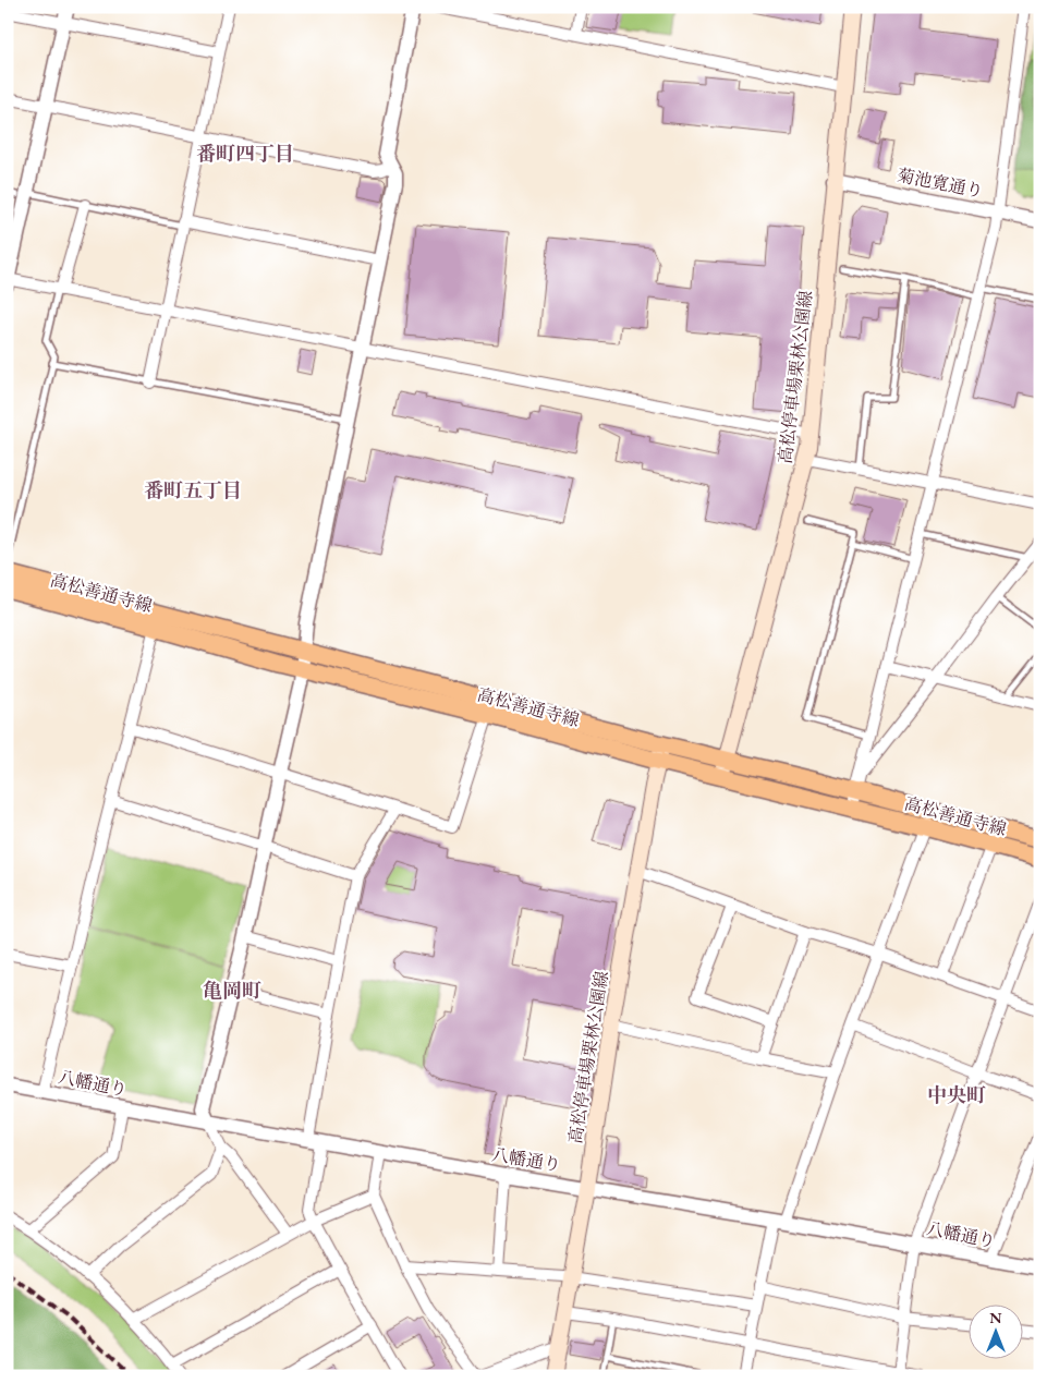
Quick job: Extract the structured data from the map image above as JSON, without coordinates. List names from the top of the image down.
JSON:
{
  "streets": {
    "main road": ["高松停車場栗林公園線", "高松善通寺線"],
    "street": ["菊池寛通り", "八幡通り"]
  },
  "crossings": [
    ["菊池寛通り", "高松停車場栗林公園線"],
    ["高松停車場栗林公園線", "高松善通寺線"],
    ["高松停車場栗林公園線", "八幡通り"]
  ],
  "districts": [
    "番町四丁目",
    "番町五丁目",
    "亀岡町",
    "中央町"
  ],
  "north": "top"
}
